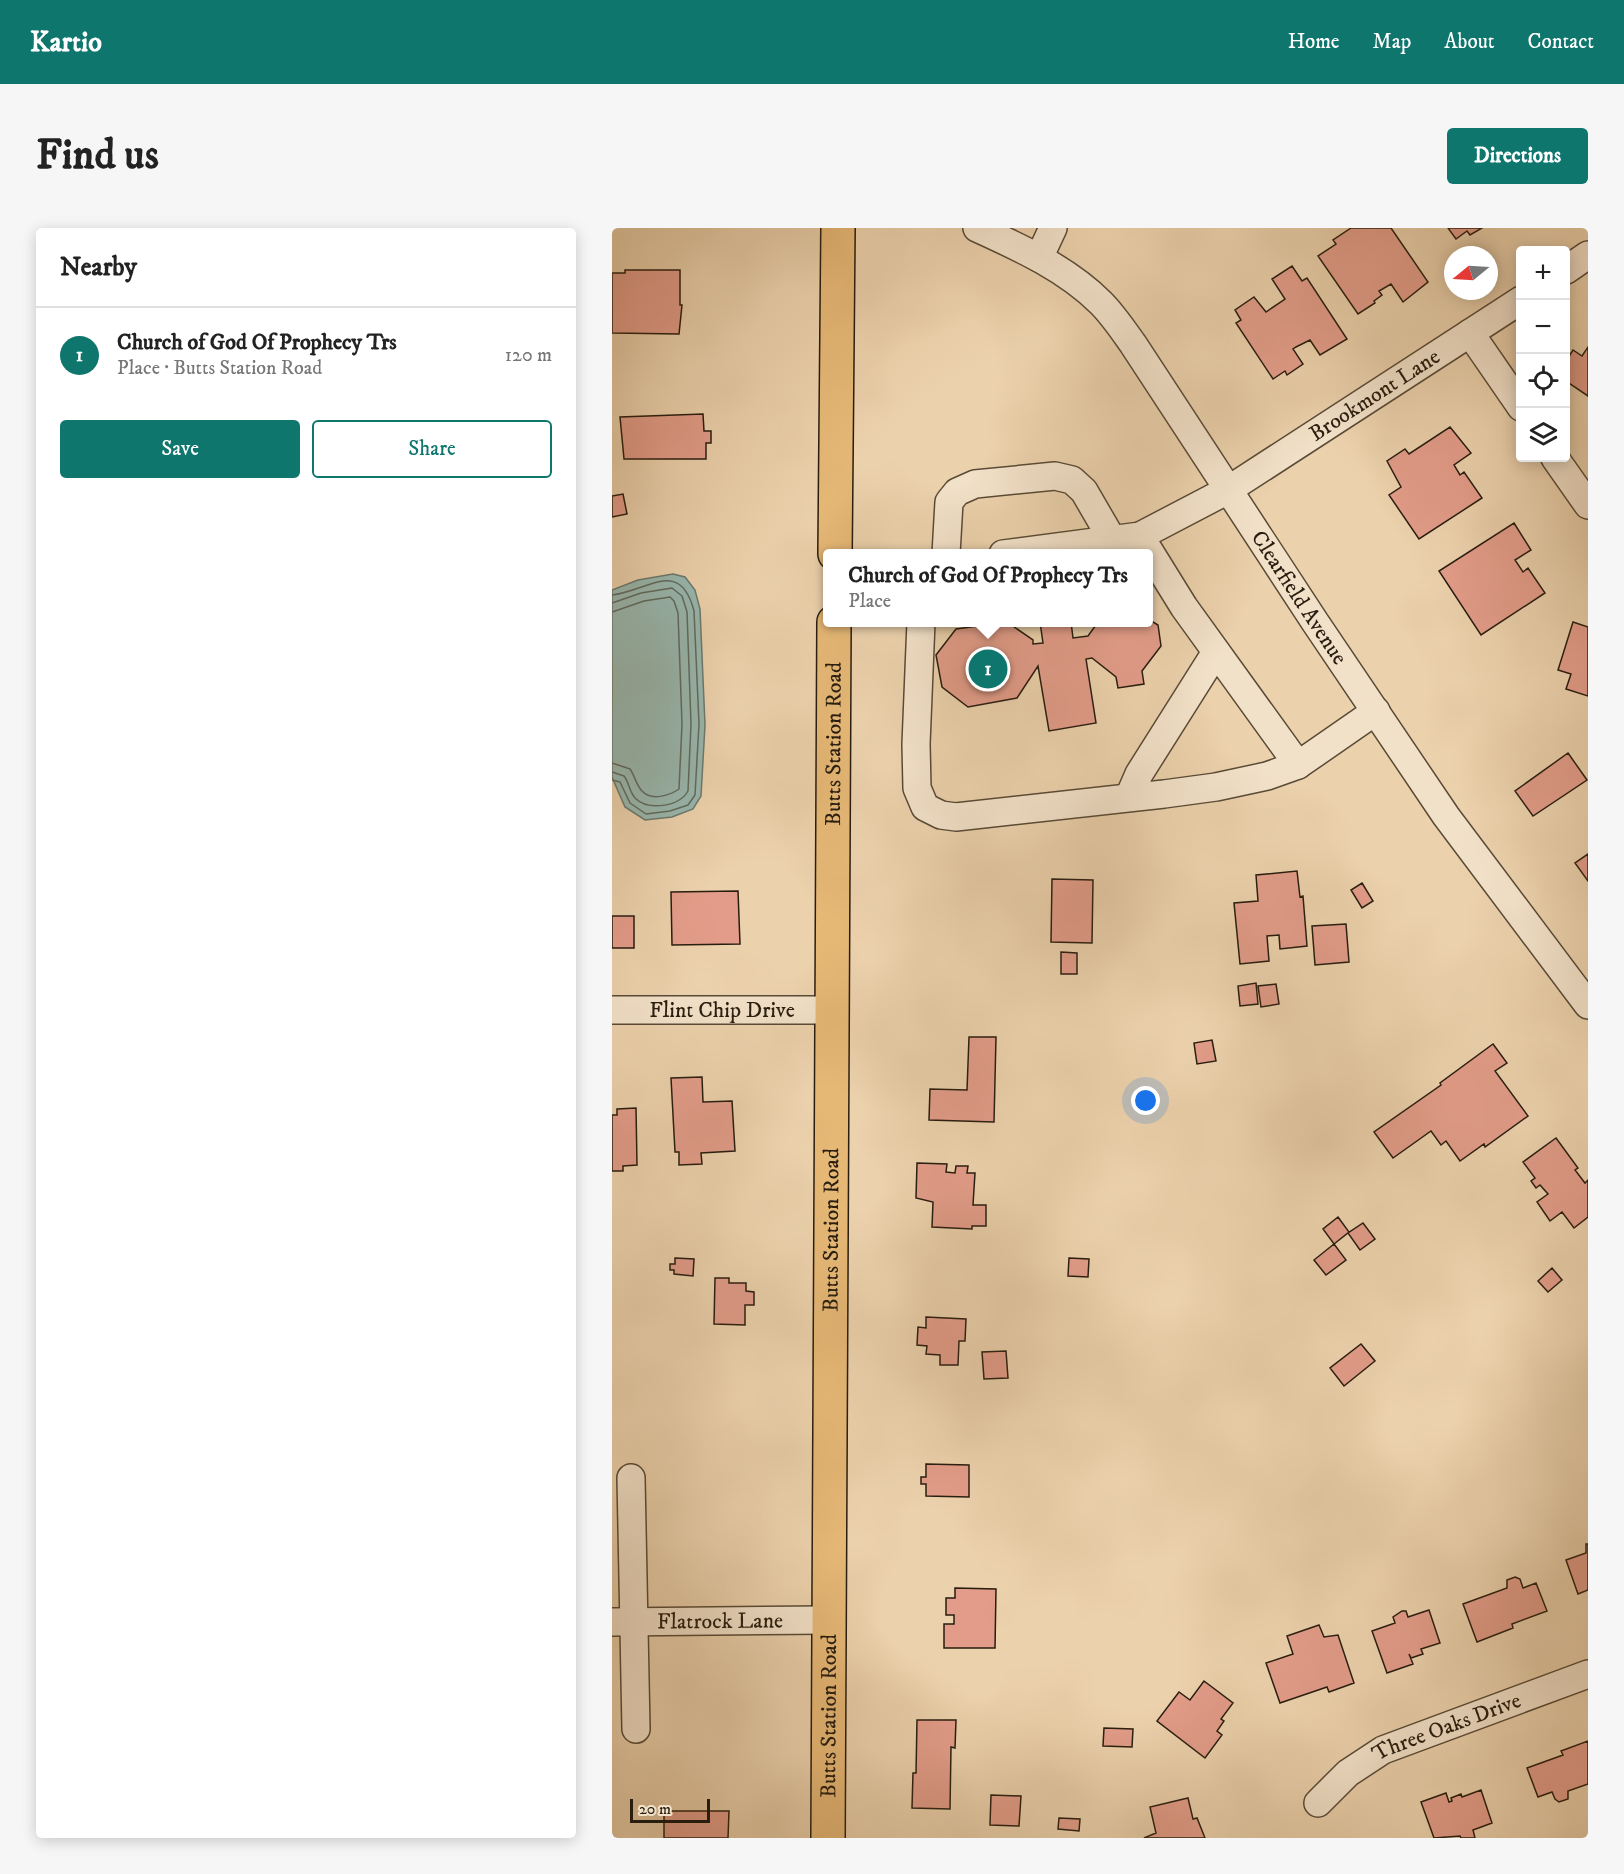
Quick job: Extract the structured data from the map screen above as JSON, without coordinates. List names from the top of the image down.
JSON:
{
  "streets": {
    "main road": ["Butts Station Road"],
    "street": [
      "Brookmont Lane",
      "Clearfield Avenue",
      "Flint Chip Drive",
      "Flatrock Lane",
      "Three Oaks Drive"
    ]
  },
  "crossings": [
    ["Brookmont Lane", "Clearfield Avenue"],
    ["Butts Station Road", "Flint Chip Drive"],
    ["Butts Station Road", "Flatrock Lane"]
  ],
  "scale_bar": "20 m",
  "north": "left",
  "page": {
    "header": "Kartio",
    "nav": [
      "Home",
      "Map",
      "About",
      "Contact"
    ],
    "buttons": [
      "Directions",
      ["Save", "Share"]
    ],
    "title": "Find us",
    "heading": "Nearby",
    "map_buttons": ["+", "−"],
    "list": [
      {
        "mark": "1",
        "name": "Church of God Of Prophecy Trs",
        "note": "Place · Butts Station Road",
        "value": "120 m"
      }
    ],
    "popup": ["Church of God Of Prophecy Trs", "Place"],
    "pins": "1",
    "scale": "20 m"
  }
}
